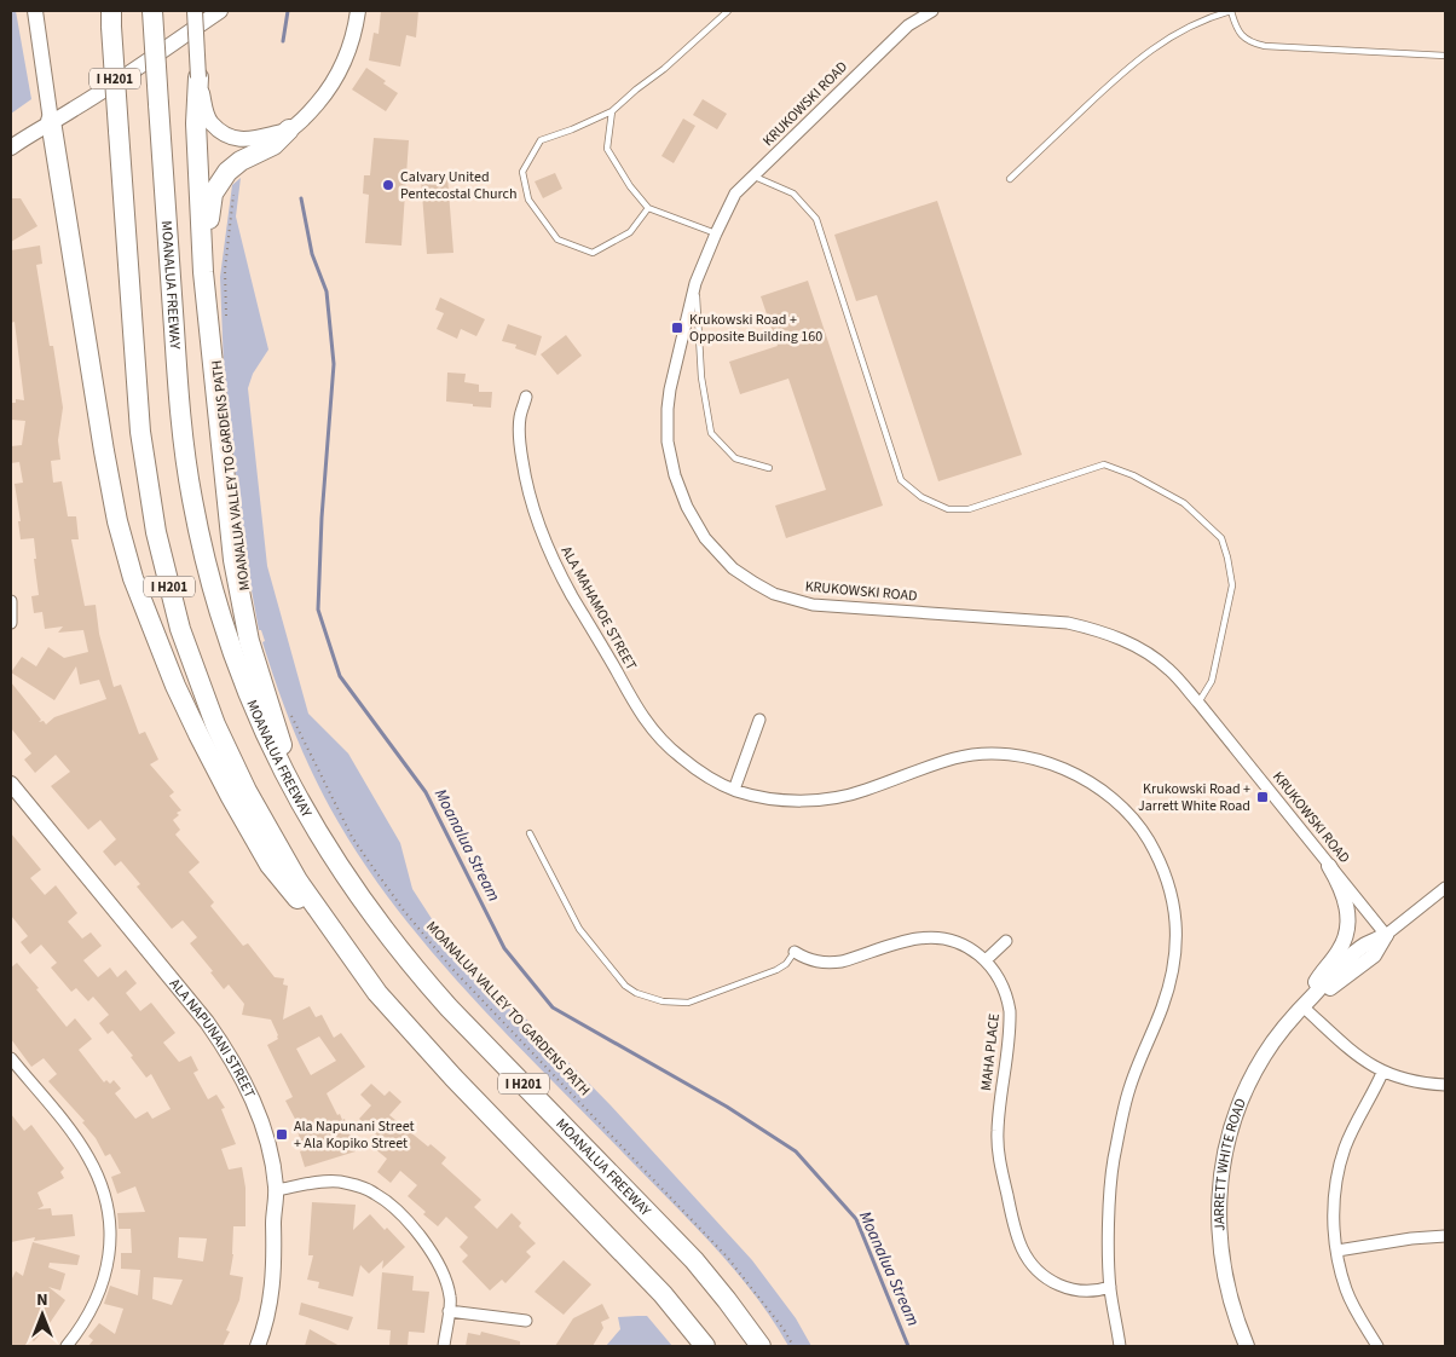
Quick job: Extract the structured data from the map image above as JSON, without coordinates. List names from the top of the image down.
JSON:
{
  "streets": {
    "highway": ["I H201", "MOANALUA FREEWAY"],
    "street": [
      "KRUKOWSKI ROAD",
      "ALA MAHAMOE STREET",
      "ALA NAPUNANI STREET",
      "MAHA PLACE",
      "JARRETT WHITE ROAD"
    ],
    "path": ["MOANALUA VALLEY TO GARDENS PATH"]
  },
  "crossings": [
    ["KRUKOWSKI ROAD", "JARRETT WHITE ROAD"],
    ["ALA MAHAMOE STREET", "MAHA PLACE"]
  ],
  "water": ["Moanalua Stream"],
  "places": {
    "other": ["Calvary United Pentecostal Church"],
    "transit": ["Krukowski Road + Opposite Building 160", "Krukowski Road + Jarrett White Road", "Ala Napunani Street + Ala Kopiko Street"]
  },
  "north": "top"
}
